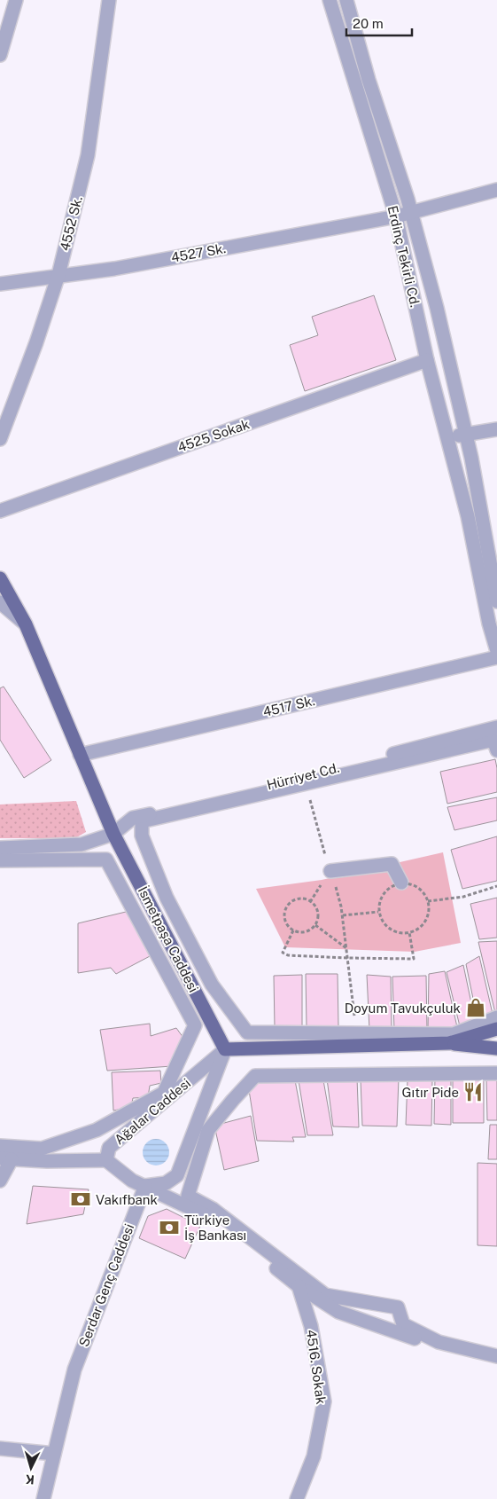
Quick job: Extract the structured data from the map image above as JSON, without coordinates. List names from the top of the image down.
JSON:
{
  "streets": {
    "main road": ["İsmetpaşa Caddesi"],
    "street": [
      "4552 Sk.",
      "4527 Sk.",
      "Erdinç Tekirli Cd.",
      "4525 Sokak",
      "4517 Sk.",
      "Hürriyet Cd.",
      "Ağalar Caddesi",
      "Serdar Genç Caddesi",
      "4516. Sokak"
    ]
  },
  "crossings": [
    ["4552 Sk.", "4527 Sk."],
    ["4527 Sk.", "Erdinç Tekirli Cd."],
    ["Erdinç Tekirli Cd.", "4525 Sokak"],
    ["4517 Sk.", "İsmetpaşa Caddesi"],
    ["Hürriyet Cd.", "İsmetpaşa Caddesi"],
    ["İsmetpaşa Caddesi", "Ağalar Caddesi"]
  ],
  "places": {
    "shop": ["Doyum Tavukçuluk"],
    "restaurant": ["Gıtır Pide"],
    "bank": ["Vakıfbank", "Türkiye İş Bankası"]
  },
  "scale_bar": "20 m",
  "north": "bottom"
}
